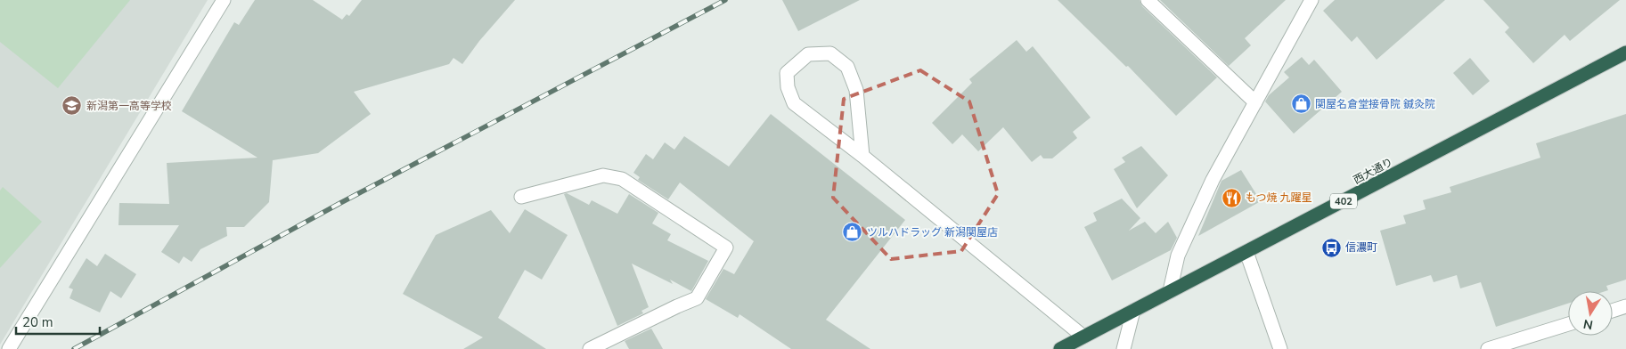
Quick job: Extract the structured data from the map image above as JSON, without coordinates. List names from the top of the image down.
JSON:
{
  "streets": {
    "highway": ["西大通り", "402"]
  },
  "places": {
    "shop": ["関屋名倉堂接骨院 鍼灸院", "ツルハドラッグ 新潟関屋店"],
    "school or university": ["新潟第一高等学校"],
    "restaurant": ["もつ焼 九躍星"],
    "bus stop": ["信濃町"]
  },
  "scale_bar": "20 m",
  "north": "bottom"
}
